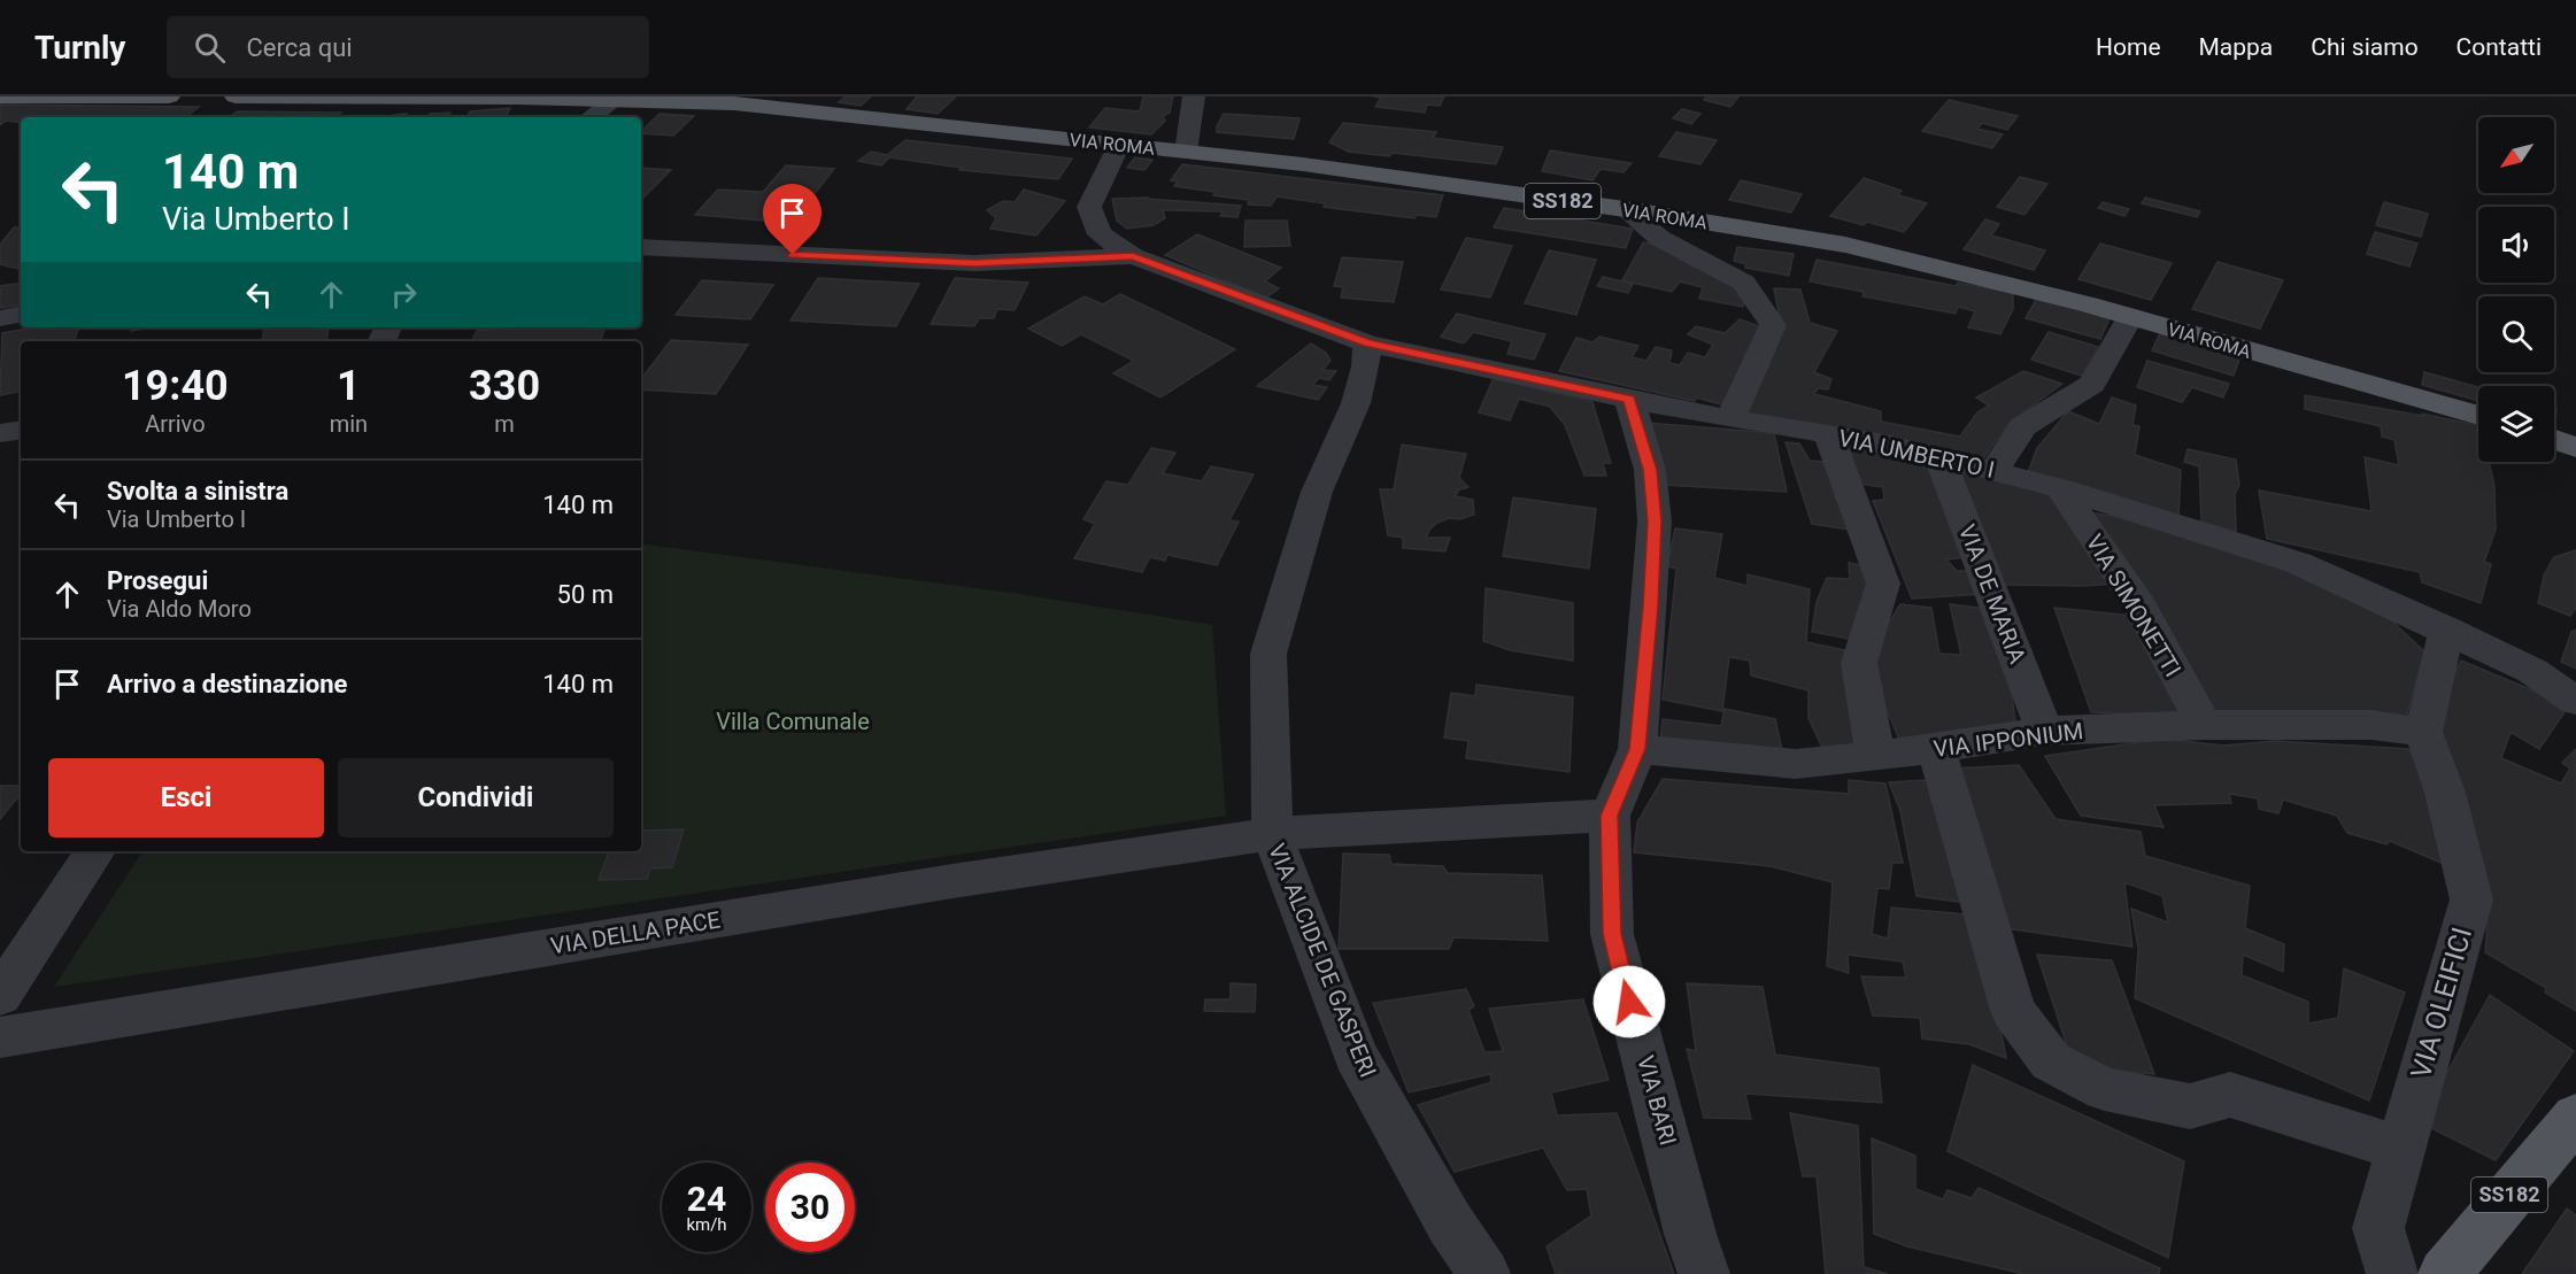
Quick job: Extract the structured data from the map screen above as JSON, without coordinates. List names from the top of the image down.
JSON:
{
  "streets": {
    "main road": ["VIA ROMA", "SS182"],
    "street": [
      "VIA UMBERTO I",
      "VIA DE MARIA",
      "VIA SIMONETTI",
      "VIA IPPONIUM",
      "VIA DELLA PACE",
      "VIA ALCIDE DE GASPERI",
      "VIA OLEIFICI",
      "VIA BARI"
    ]
  },
  "crossings": [
    ["VIA ROMA", "SS182"],
    ["VIA UMBERTO I", "VIA DE MARIA"],
    ["VIA UMBERTO I", "VIA SIMONETTI"],
    ["VIA UMBERTO I", "VIA ALCIDE DE GASPERI"],
    ["VIA UMBERTO I", "VIA BARI"],
    ["VIA DE MARIA", "VIA IPPONIUM"],
    ["VIA SIMONETTI", "VIA IPPONIUM"],
    ["VIA IPPONIUM", "VIA OLEIFICI"],
    ["VIA IPPONIUM", "VIA BARI"],
    ["VIA DELLA PACE", "VIA ALCIDE DE GASPERI"],
    ["VIA DELLA PACE", "VIA BARI"]
  ],
  "parks": ["Villa Comunale"],
  "north": "bottom left",
  "page": {
    "header": "Turnly",
    "search": "Cerca qui",
    "nav": [
      "Home",
      "Mappa",
      "Chi siamo",
      "Contatti"
    ],
    "turn": ["140 m", "Via Umberto I"],
    "eta": [
      "19:40",
      "Arrivo",
      "1",
      "min",
      "330",
      "m"
    ],
    "list": [
      {
        "name": "Svolta a sinistra",
        "note": "Via Umberto I",
        "value": "140 m"
      },
      {
        "name": "Prosegui",
        "note": "Via Aldo Moro",
        "value": "50 m"
      },
      {
        "name": "Arrivo a destinazione",
        "value": "140 m"
      }
    ],
    "buttons": ["Esci", "Condividi"],
    "speed": "24 km/h",
    "limit": "30"
  }
}
